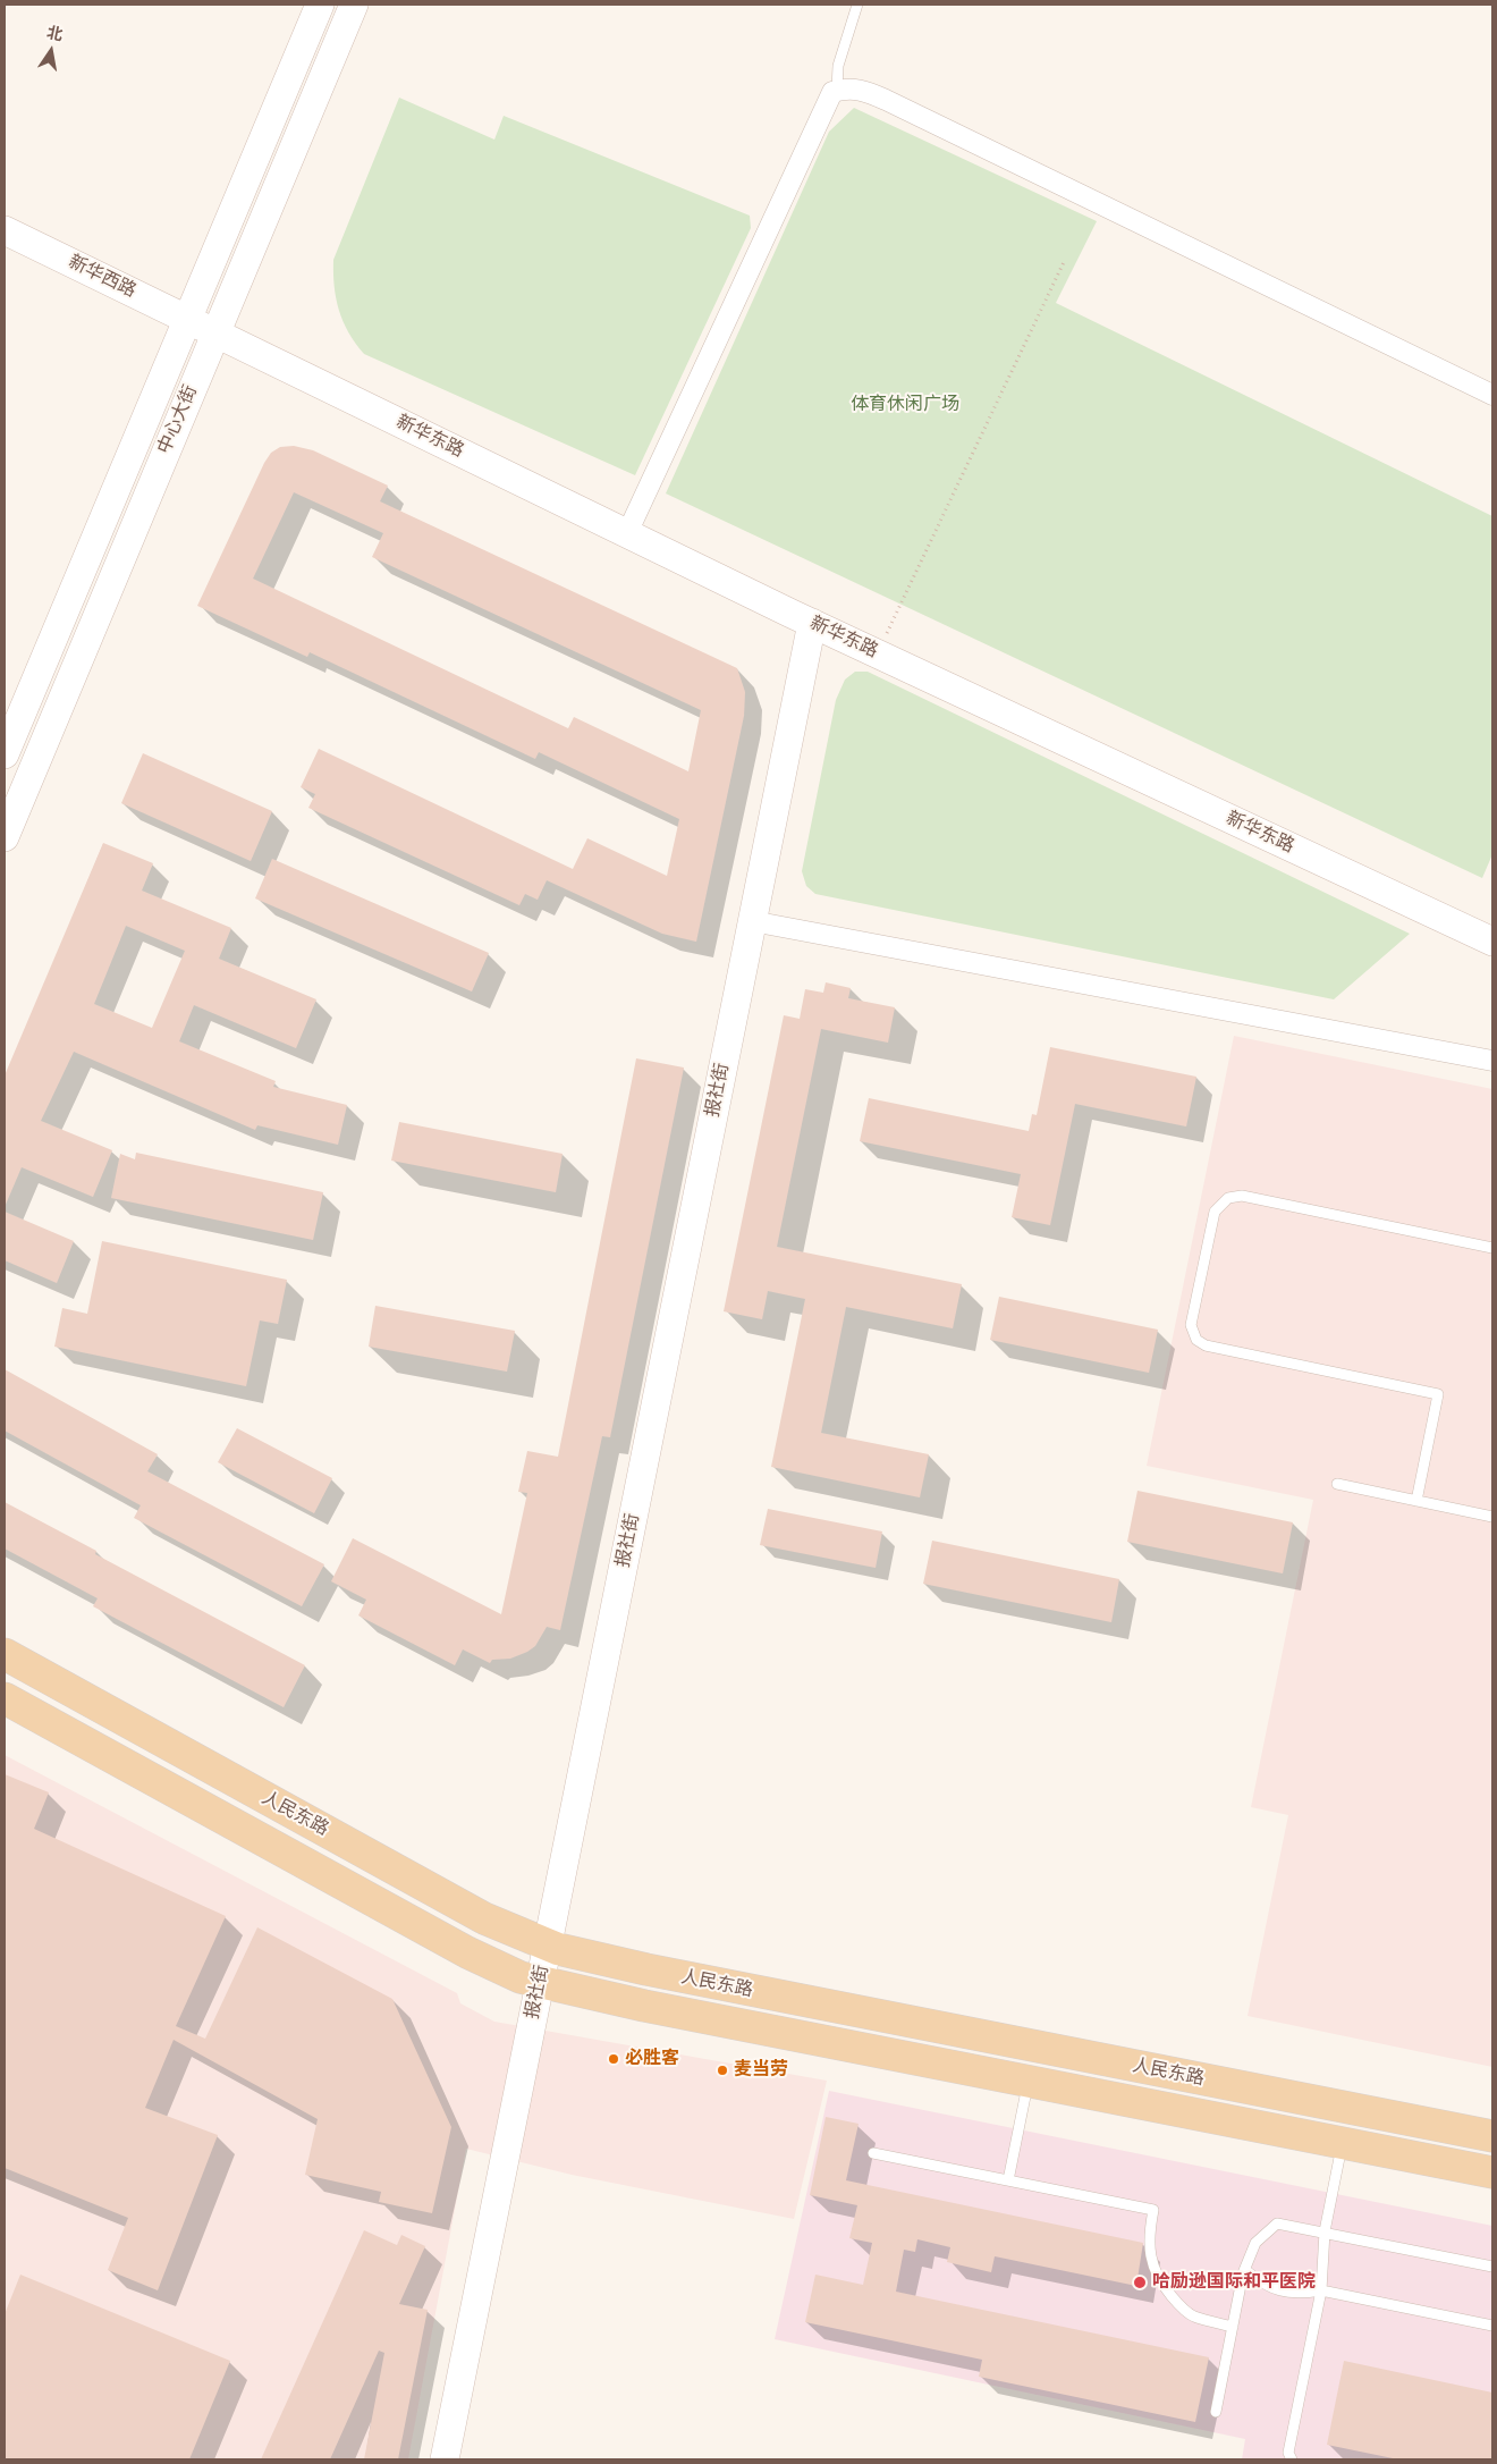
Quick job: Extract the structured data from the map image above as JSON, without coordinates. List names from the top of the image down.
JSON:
{
  "streets": {
    "main road": ["人民东路"],
    "street": [
      "新华西路",
      "中心大街",
      "新华东路",
      "报社街"
    ]
  },
  "crossings": [
    ["新华西路", "中心大街"],
    ["新华西路", "新华东路"],
    ["中心大街", "新华东路"],
    ["新华东路", "报社街"],
    ["报社街", "人民东路"]
  ],
  "parks": ["体育休闲广场"],
  "places": ["必胜客", "麦当劳", "哈励逊国际和平医院"],
  "north": "top"
}
